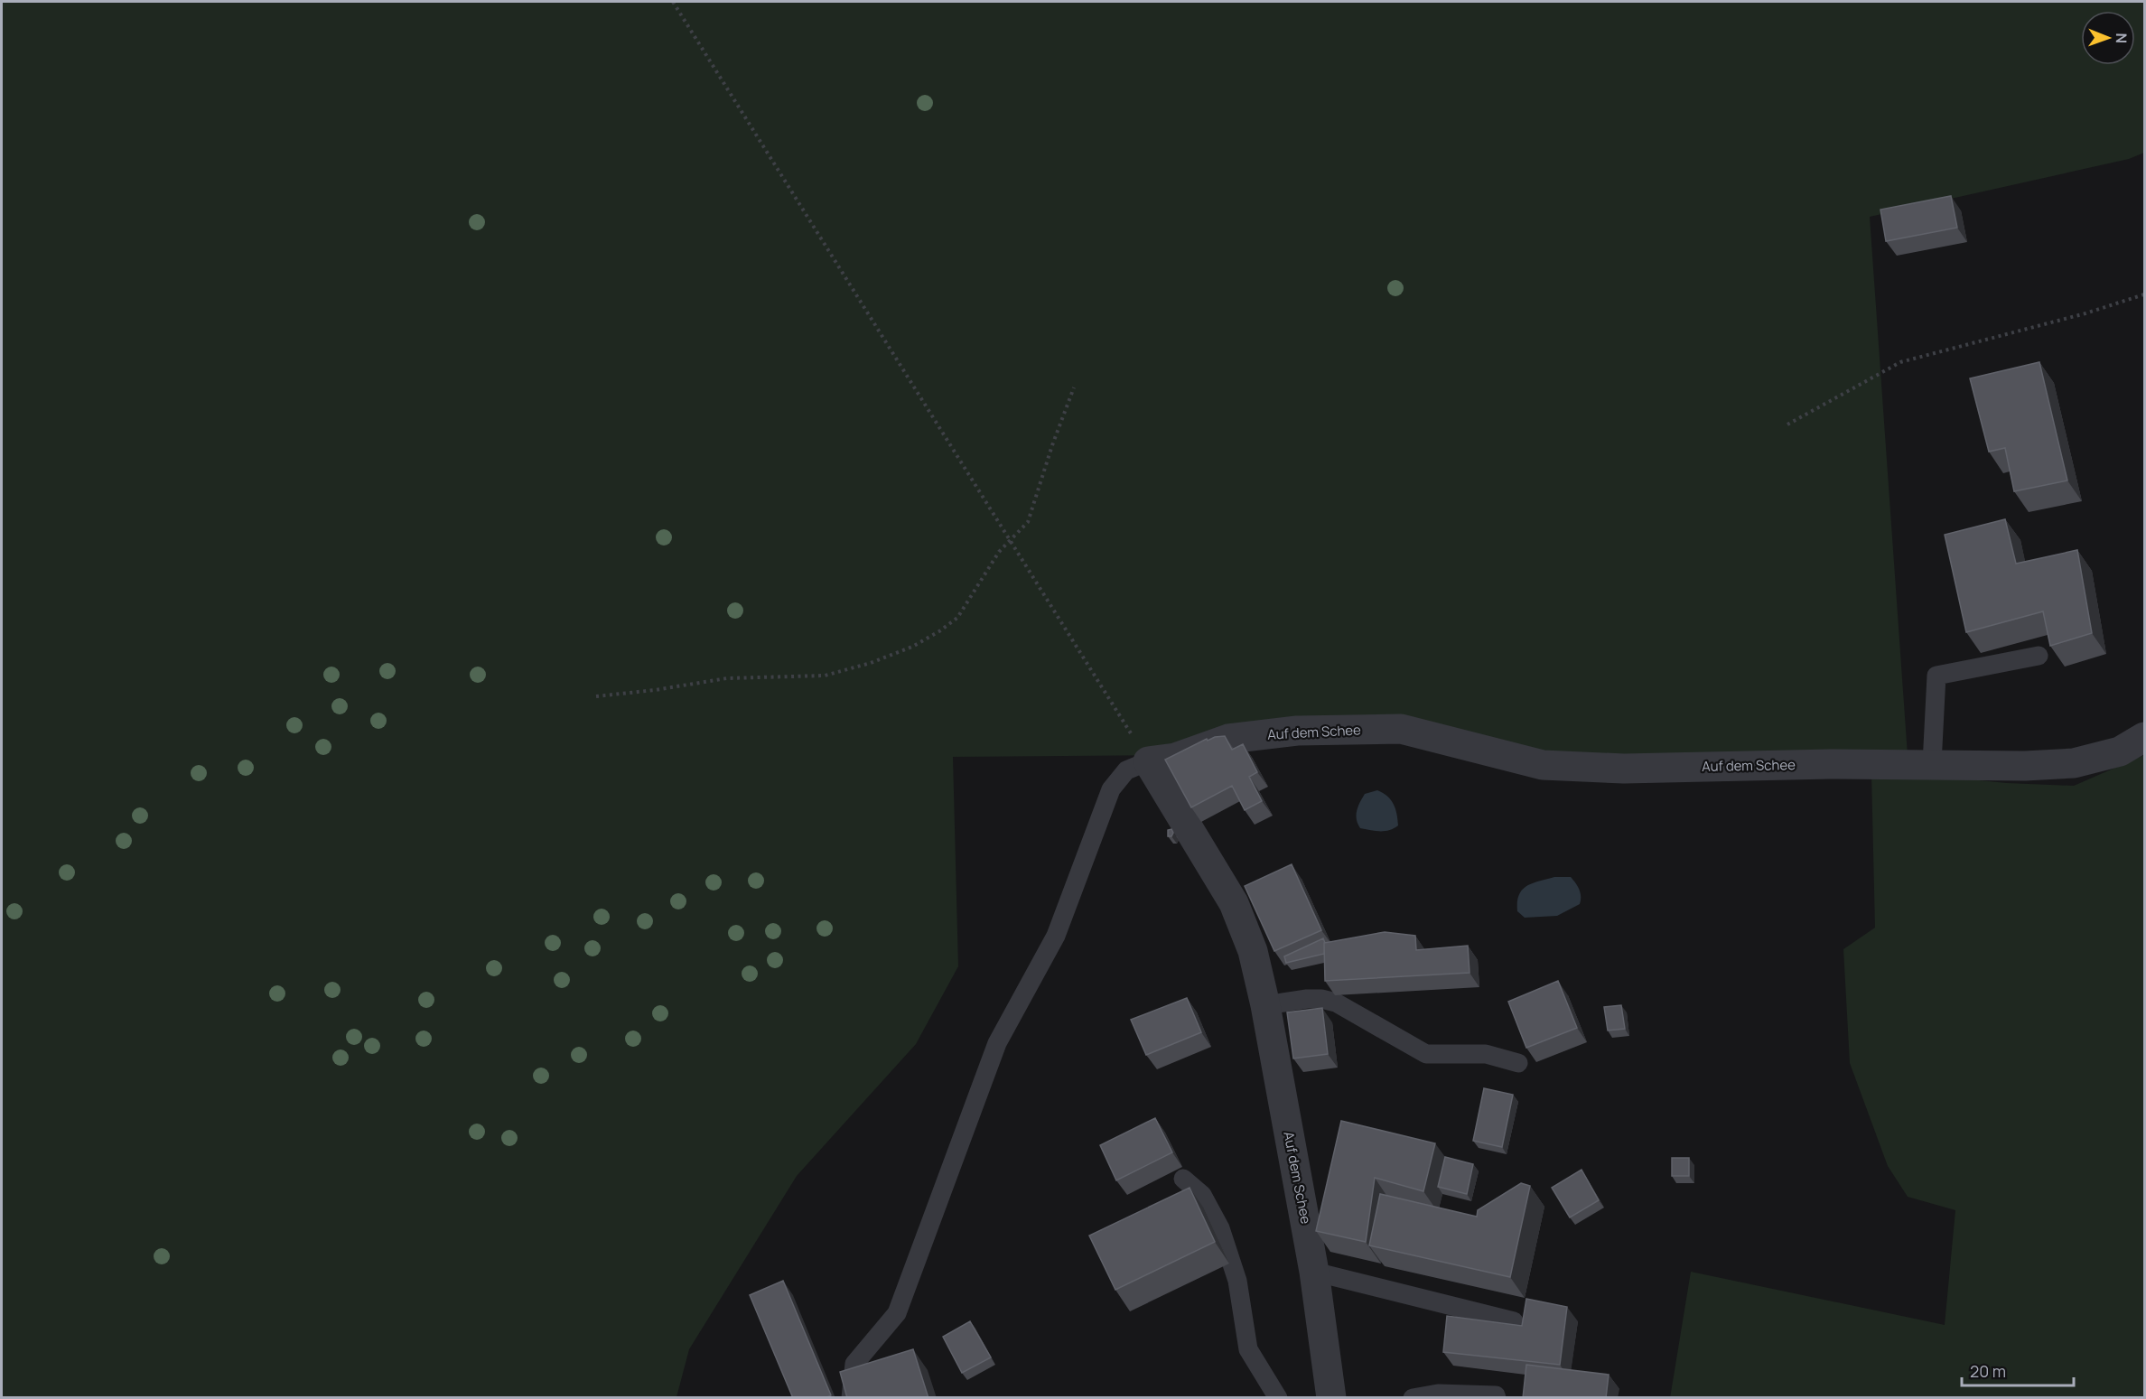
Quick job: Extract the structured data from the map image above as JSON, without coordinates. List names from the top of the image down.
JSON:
{
  "streets": {
    "street": ["Auf dem Schee"]
  },
  "scale_bar": "20 m",
  "north": "right"
}
